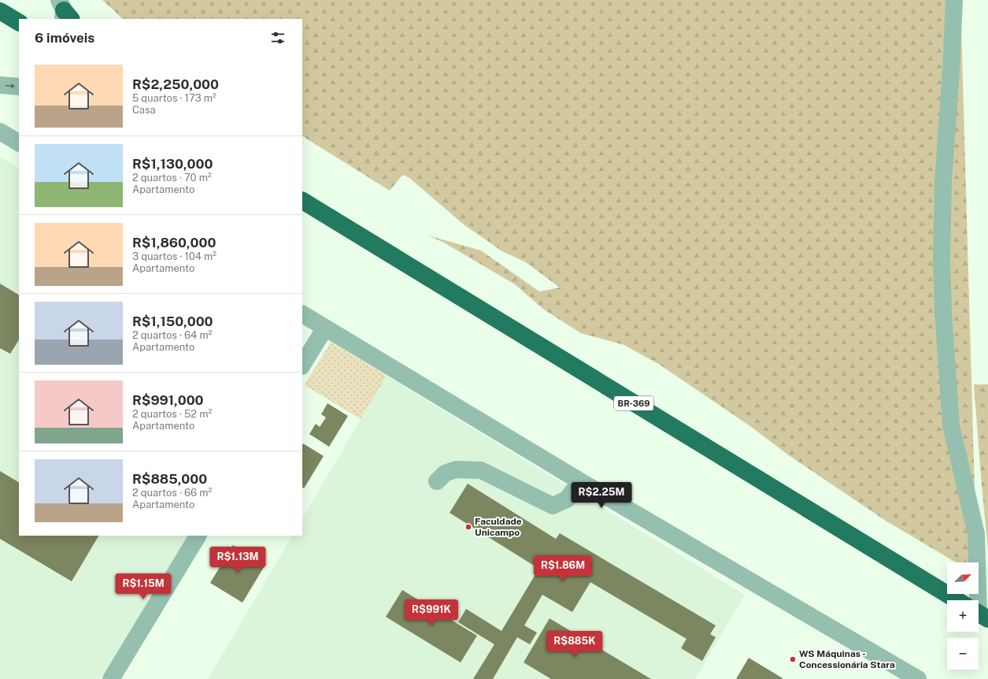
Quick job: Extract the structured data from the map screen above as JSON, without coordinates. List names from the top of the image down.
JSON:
{
  "streets": {
    "highway": ["BR-369"]
  },
  "places": ["Faculdade Unicampo", "WS Máquinas - Concessionária Stara"],
  "north": "top right",
  "page": {
    "heading": "6 imóveis",
    "list": [
      {
        "name": "R$2,250,000",
        "note": "5 quartos · 173 m² · Casa"
      },
      {
        "name": "R$1,130,000",
        "note": "2 quartos · 70 m² · Apartamento"
      },
      {
        "name": "R$1,860,000",
        "note": "3 quartos · 104 m² · Apartamento"
      },
      {
        "name": "R$1,150,000",
        "note": "2 quartos · 64 m² · Apartamento"
      },
      {
        "name": "R$991,000",
        "note": "2 quartos · 52 m² · Apartamento"
      },
      {
        "name": "R$885,000",
        "note": "2 quartos · 66 m² · Apartamento"
      }
    ],
    "price": [
      "R$2.25M",
      "R$1.13M",
      "R$1.86M",
      "R$1.15M",
      "R$991K",
      "R$885K"
    ],
    "map_buttons": ["+", "−"]
  }
}
